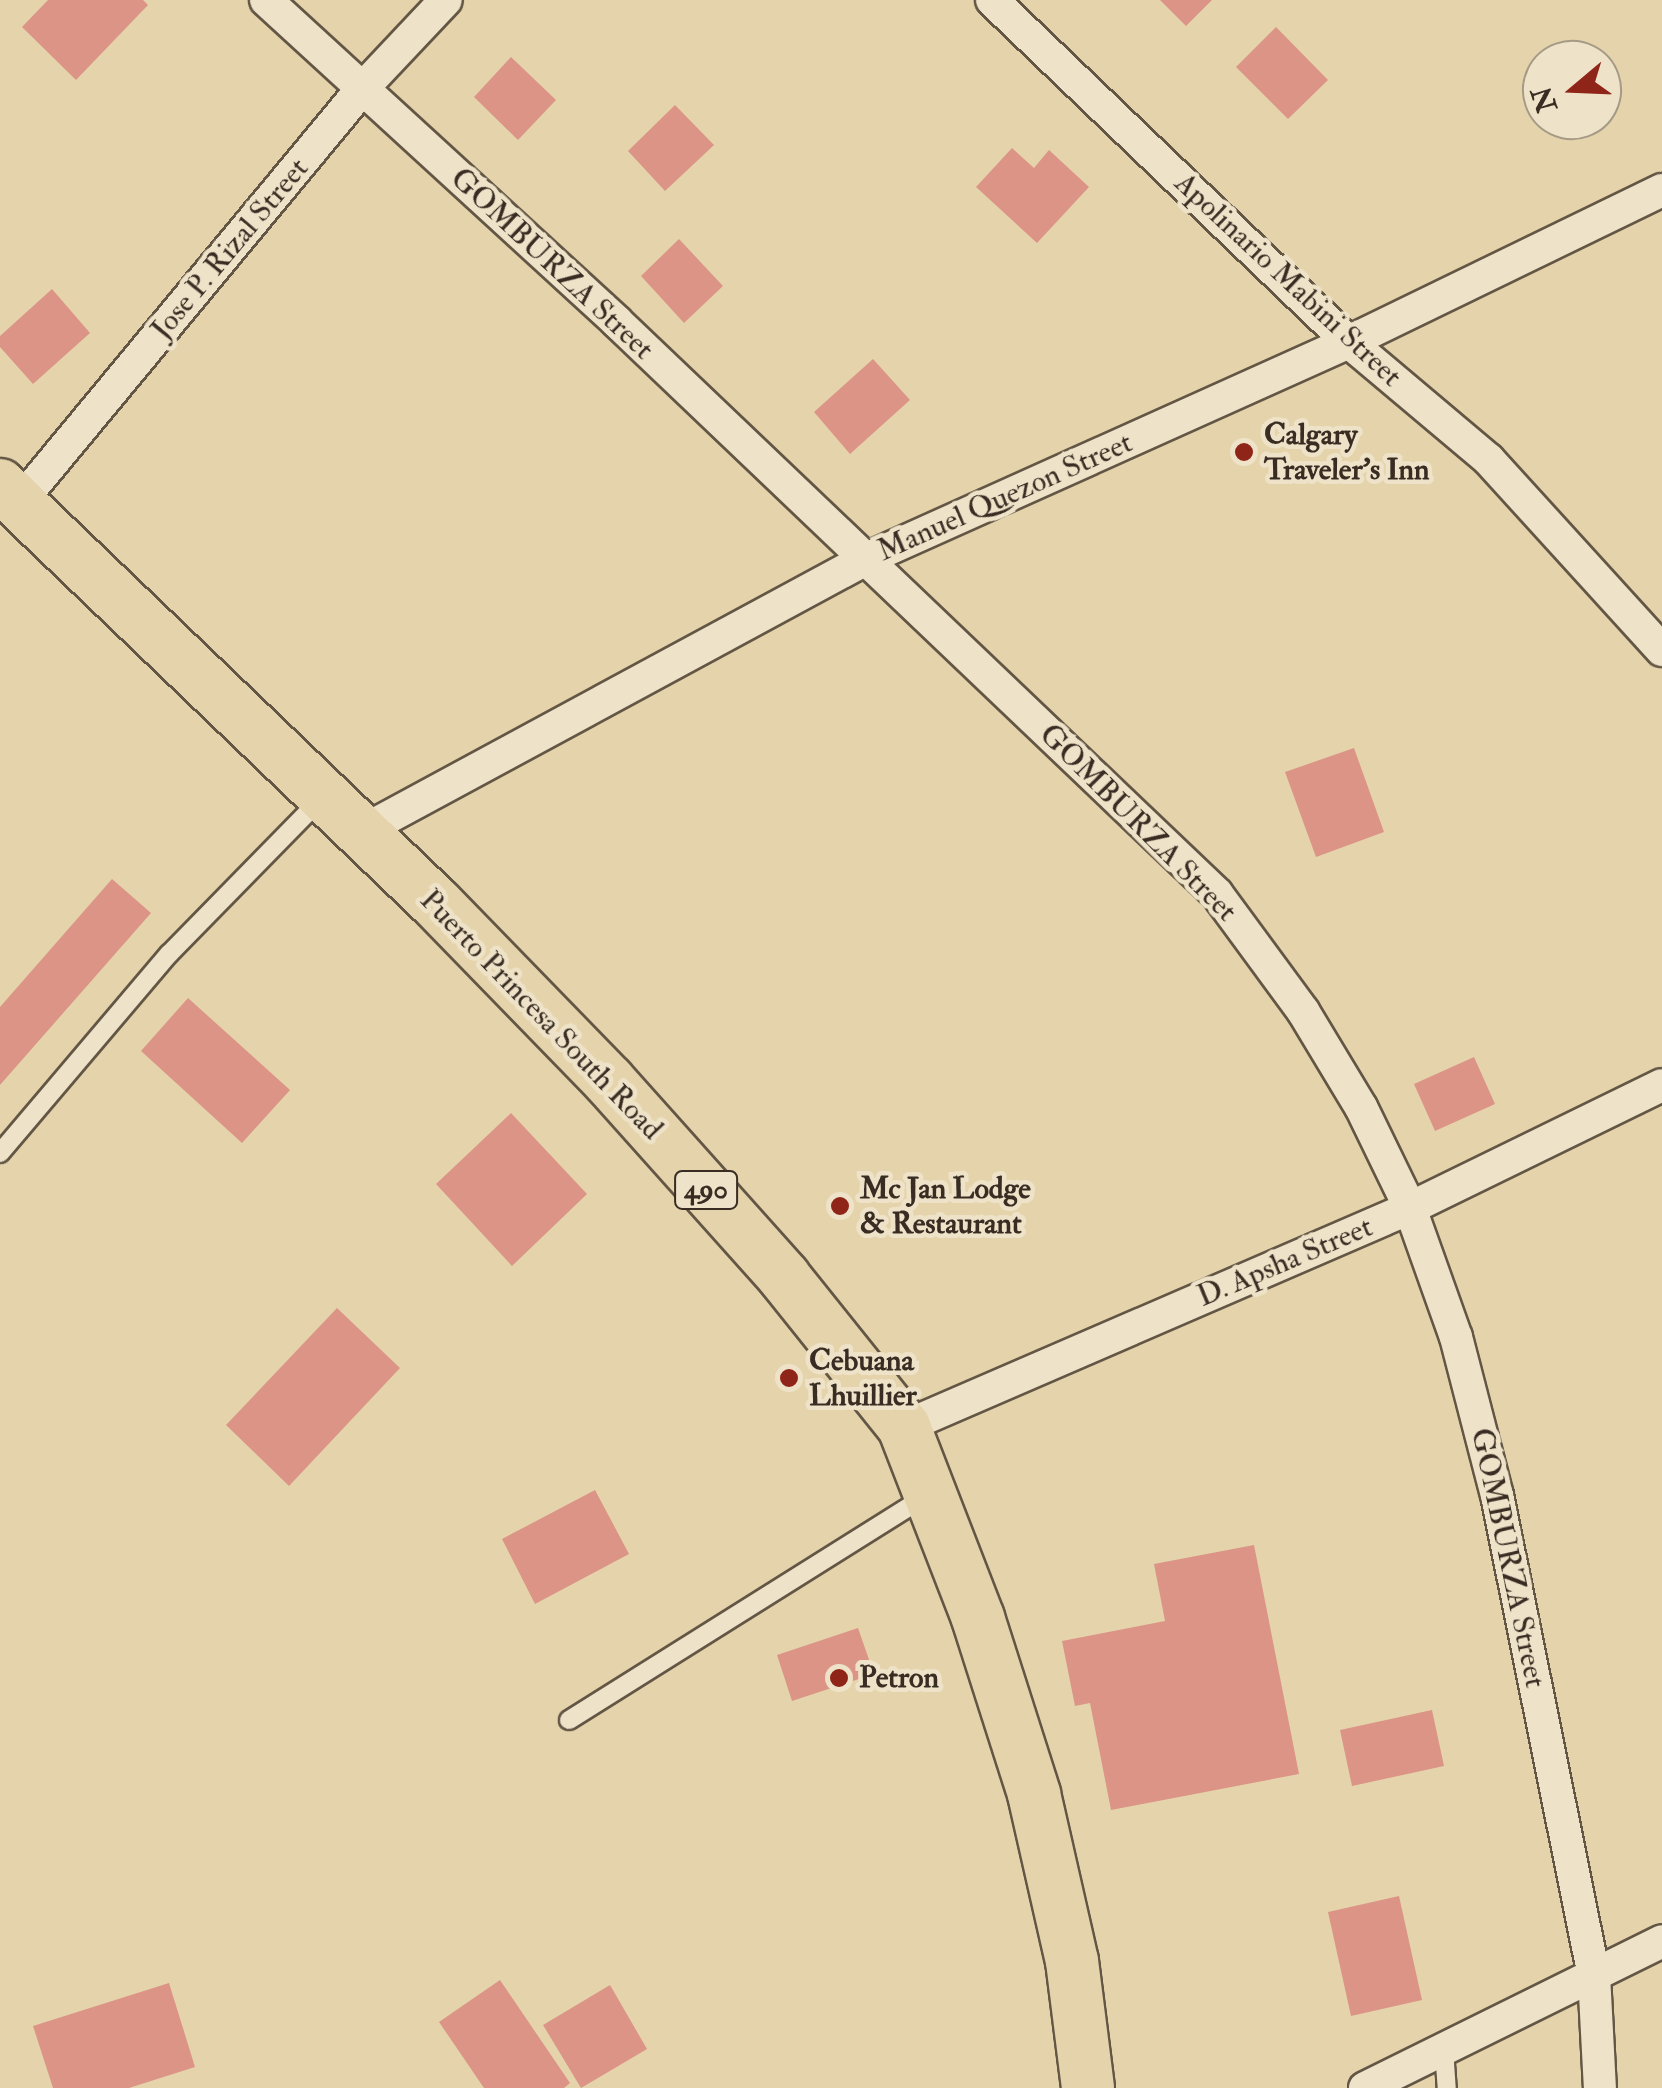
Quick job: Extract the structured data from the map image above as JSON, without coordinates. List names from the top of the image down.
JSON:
{
  "streets": {
    "main road": ["Puerto Princesa South Road", "490"],
    "street": [
      "Jose P. Rizal Street",
      "GOMBURZA Street",
      "Apolinario Mabini Street",
      "Manuel Quezon Street",
      "D. Apsha Street"
    ]
  },
  "crossings": [
    ["Jose P. Rizal Street", "GOMBURZA Street"],
    ["Jose P. Rizal Street", "Puerto Princesa South Road"],
    ["GOMBURZA Street", "Manuel Quezon Street"],
    ["GOMBURZA Street", "D. Apsha Street"],
    ["Apolinario Mabini Street", "Manuel Quezon Street"],
    ["Manuel Quezon Street", "Puerto Princesa South Road"],
    ["Puerto Princesa South Road", "D. Apsha Street"]
  ],
  "places": [
    "Calgary Traveler’s Inn",
    "Mc Jan Lodge & Restaurant",
    "Cebuana Lhuillier",
    "Petron"
  ],
  "north": "left"
}
